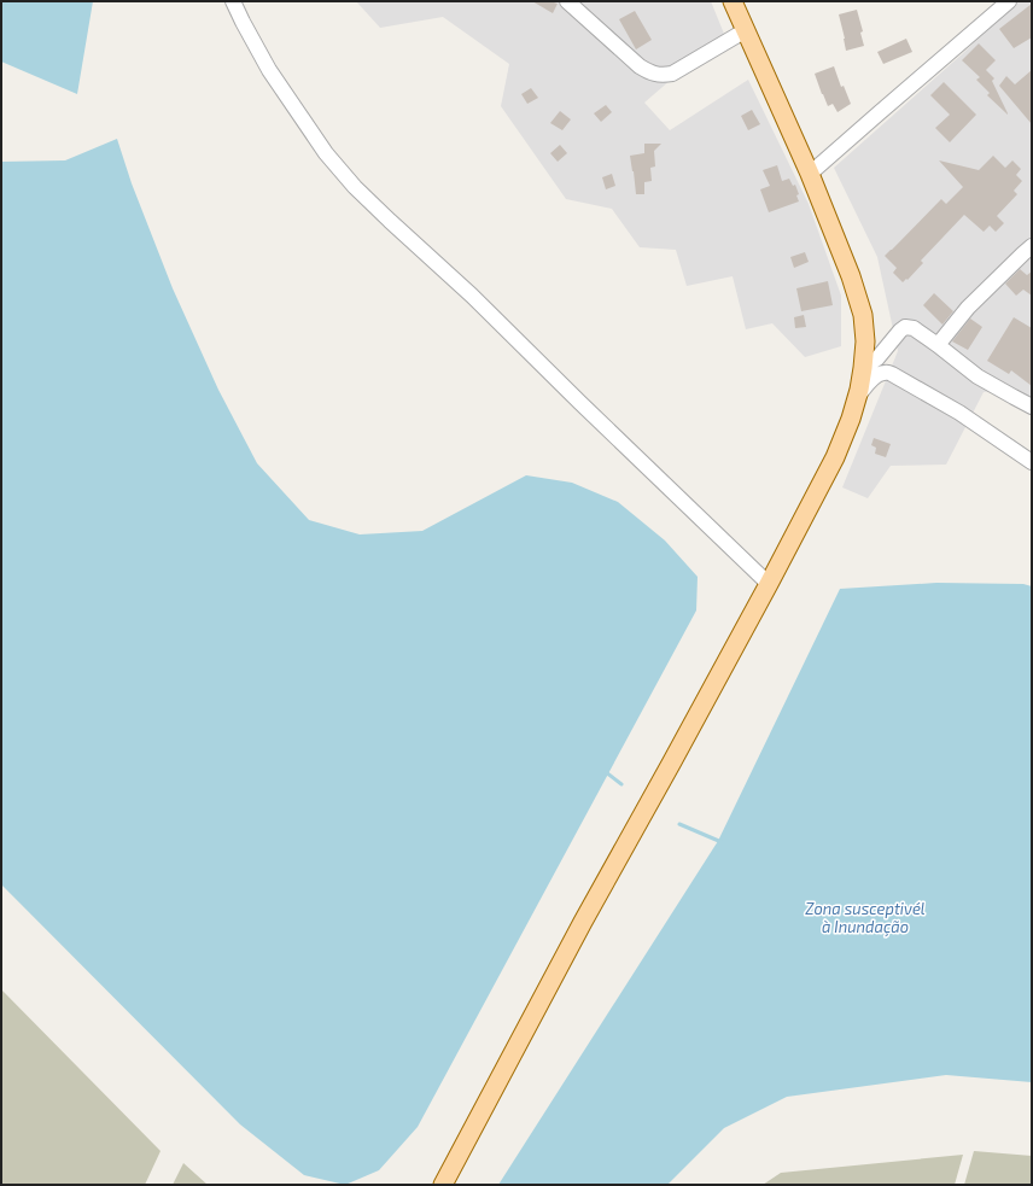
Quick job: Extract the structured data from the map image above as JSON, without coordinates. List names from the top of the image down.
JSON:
{
  "water": ["Zona susceptivél à Inundação"]
}
